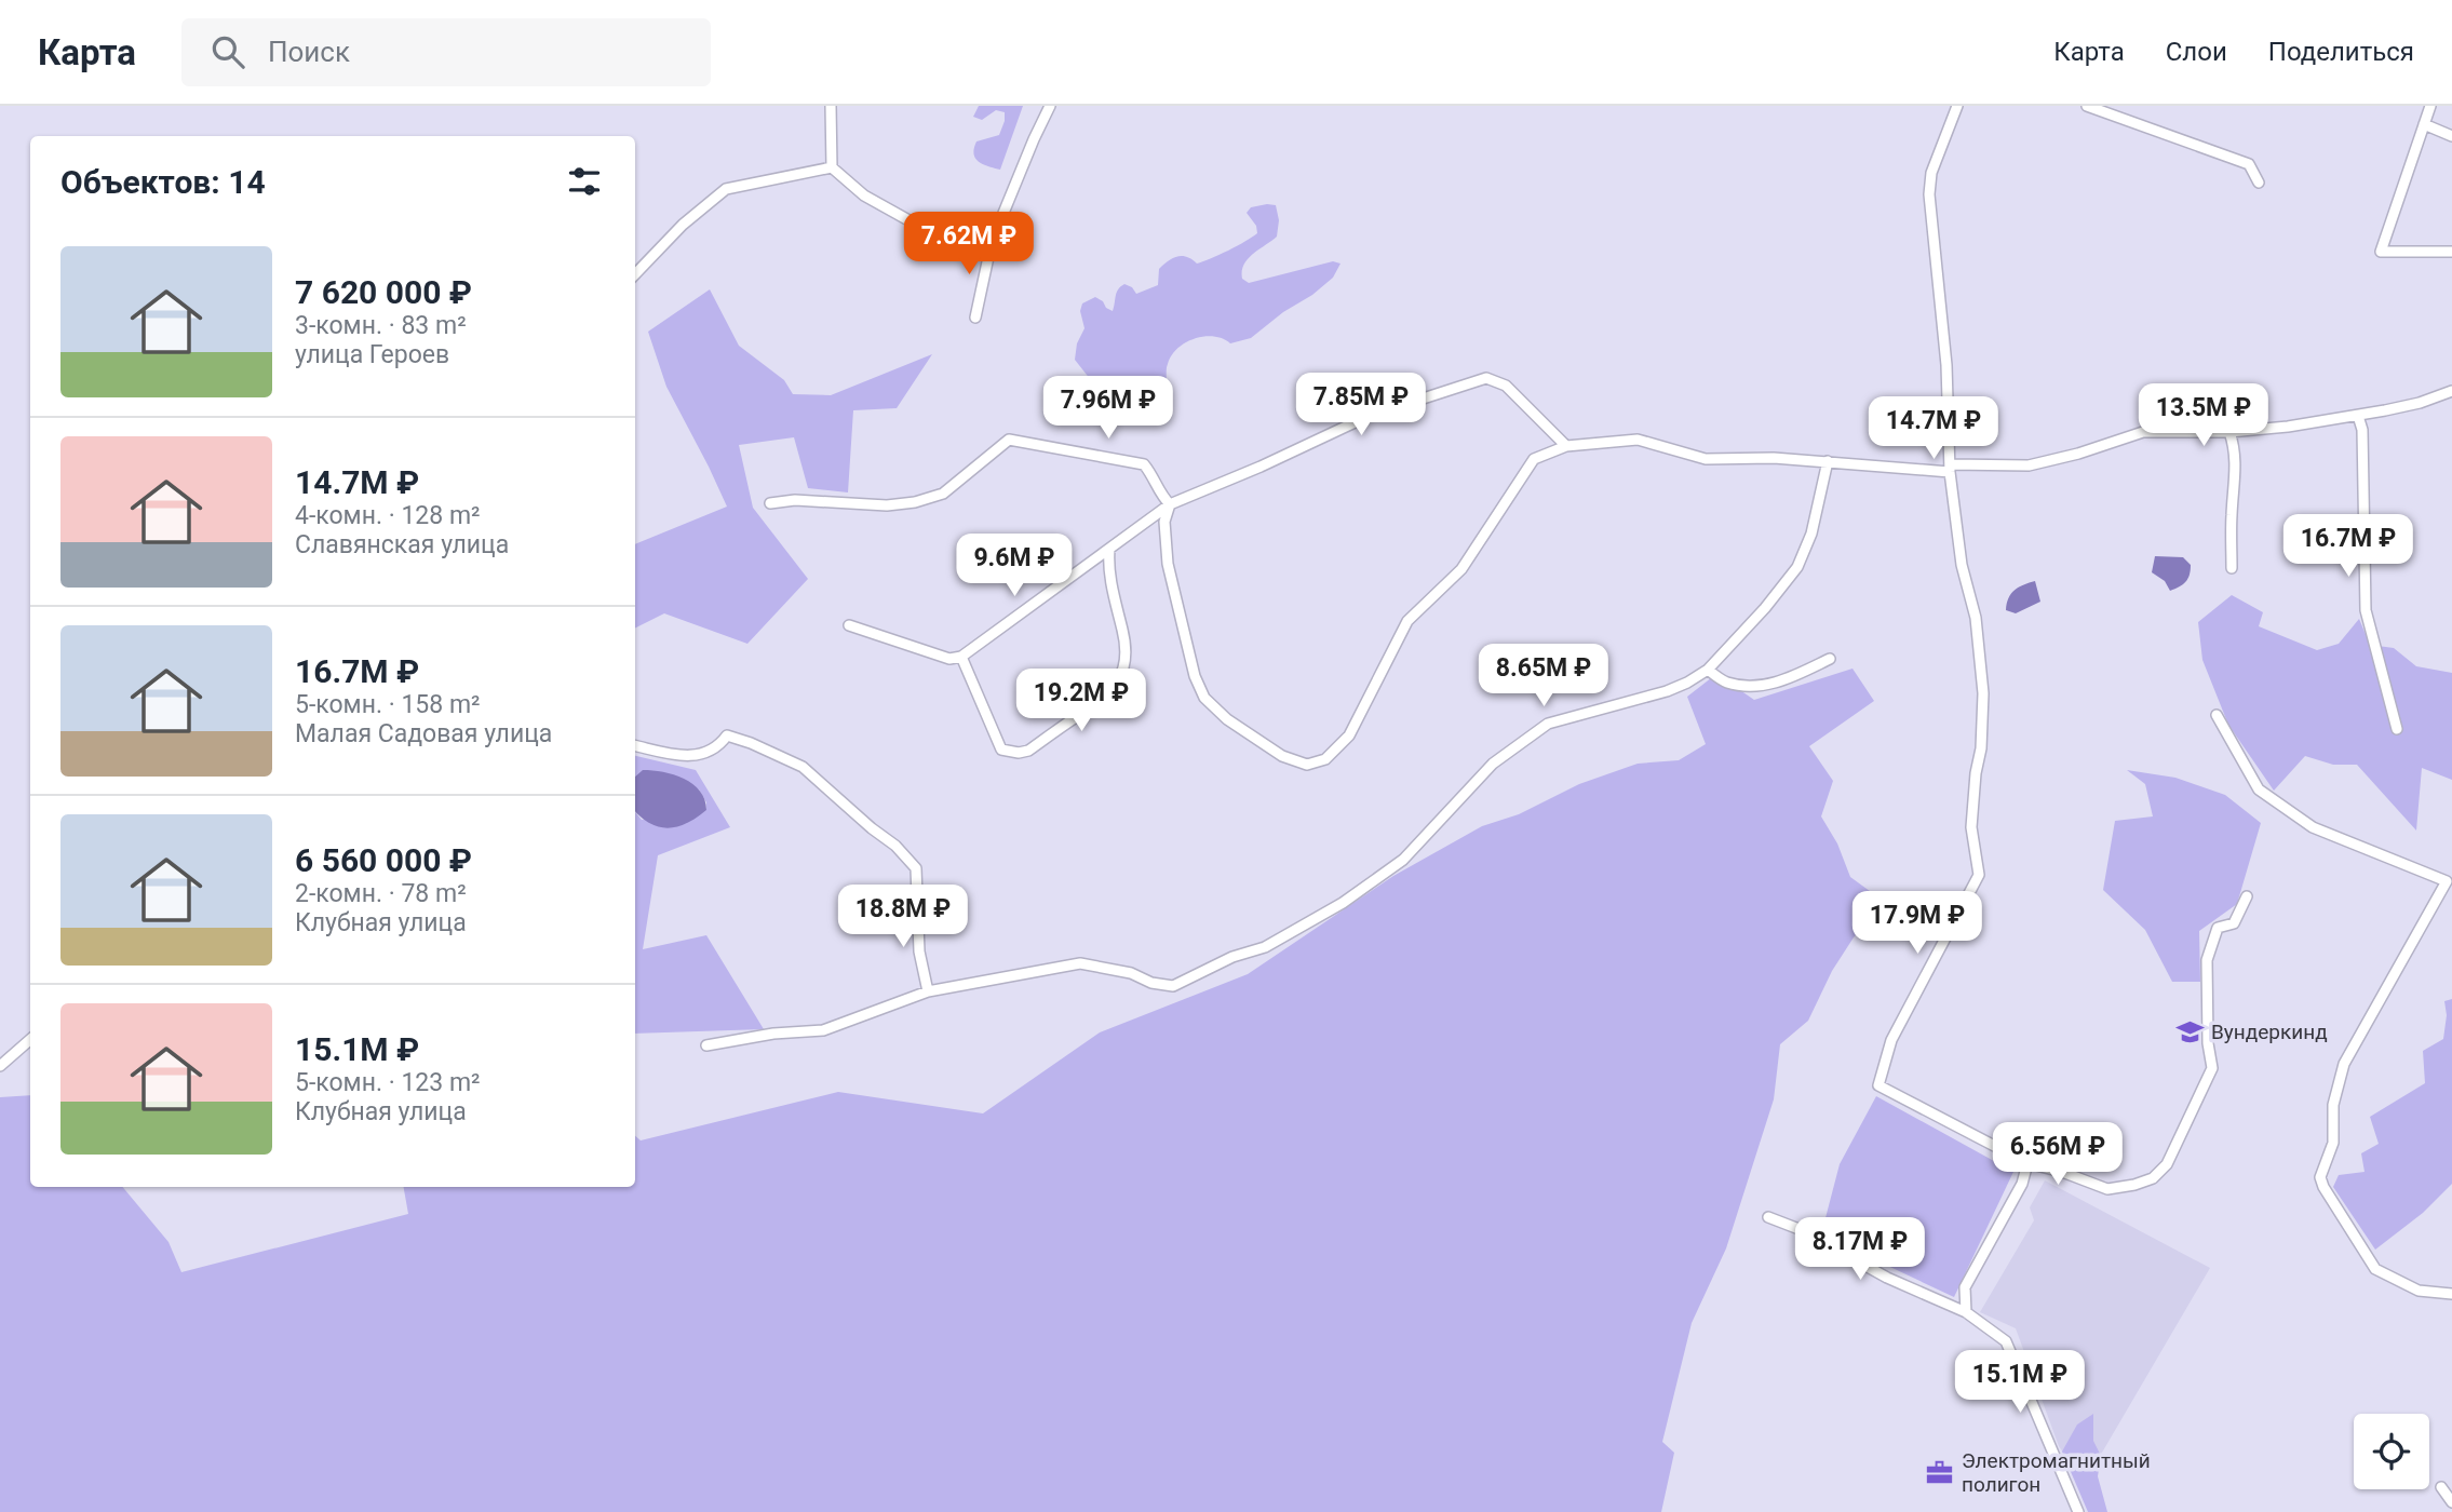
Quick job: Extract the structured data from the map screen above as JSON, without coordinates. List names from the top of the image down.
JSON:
{
  "places": {
    "school or university": ["Вундеркинд"],
    "office": ["Электромагнитный полигон"]
  },
  "page": {
    "header": "Карта",
    "search": "Поиск",
    "nav": ["Карта", "Слои", "Поделиться"],
    "heading": "Объектов: 14",
    "price": [
      "7.62M ₽",
      "7.85M ₽",
      "7.96M ₽",
      "13.5M ₽",
      "14.7M ₽",
      "16.7M ₽",
      "9.6M ₽",
      "8.65M ₽",
      "19.2M ₽",
      "18.8M ₽",
      "17.9M ₽",
      "6.56M ₽",
      "8.17M ₽",
      "15.1M ₽"
    ],
    "list": [
      {
        "name": "7 620 000 ₽",
        "note": "3-комн. · 83 m² · улица Героев"
      },
      {
        "name": "14.7M ₽",
        "note": "4-комн. · 128 m² · Славянская улица"
      },
      {
        "name": "16.7M ₽",
        "note": "5-комн. · 158 m² · Малая Садовая улица"
      },
      {
        "name": "6 560 000 ₽",
        "note": "2-комн. · 78 m² · Клубная улица"
      },
      {
        "name": "15.1M ₽",
        "note": "5-комн. · 123 m² · Клубная улица"
      }
    ]
  }
}
